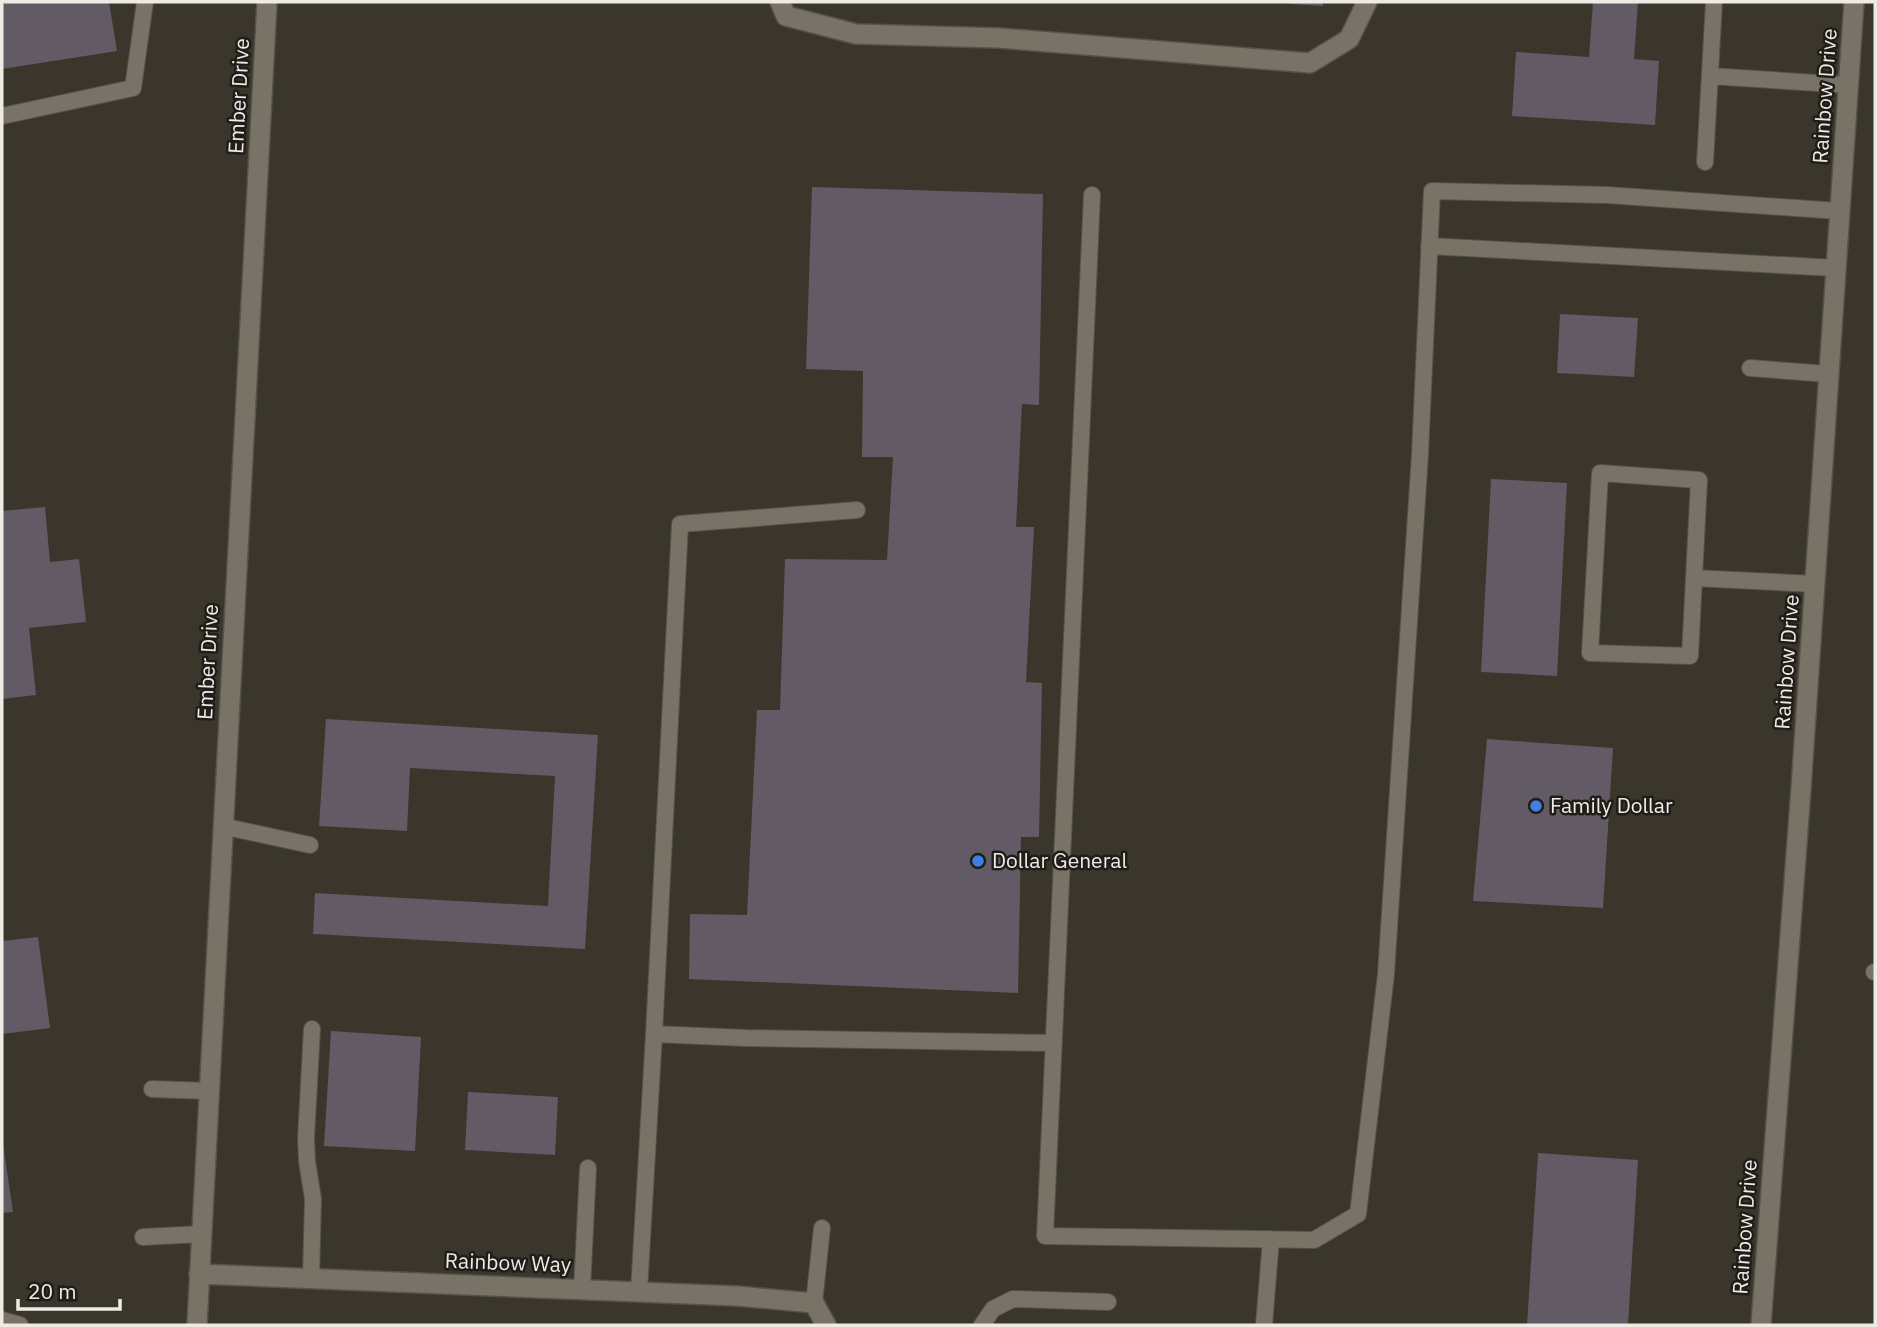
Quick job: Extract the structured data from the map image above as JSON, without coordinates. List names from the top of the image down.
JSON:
{
  "streets": {
    "street": ["Ember Drive", "Rainbow Drive", "Rainbow Way"]
  },
  "crossings": [
    ["Ember Drive", "Rainbow Way"]
  ],
  "places": ["Family Dollar", "Dollar General"],
  "scale_bar": "20 m"
}
